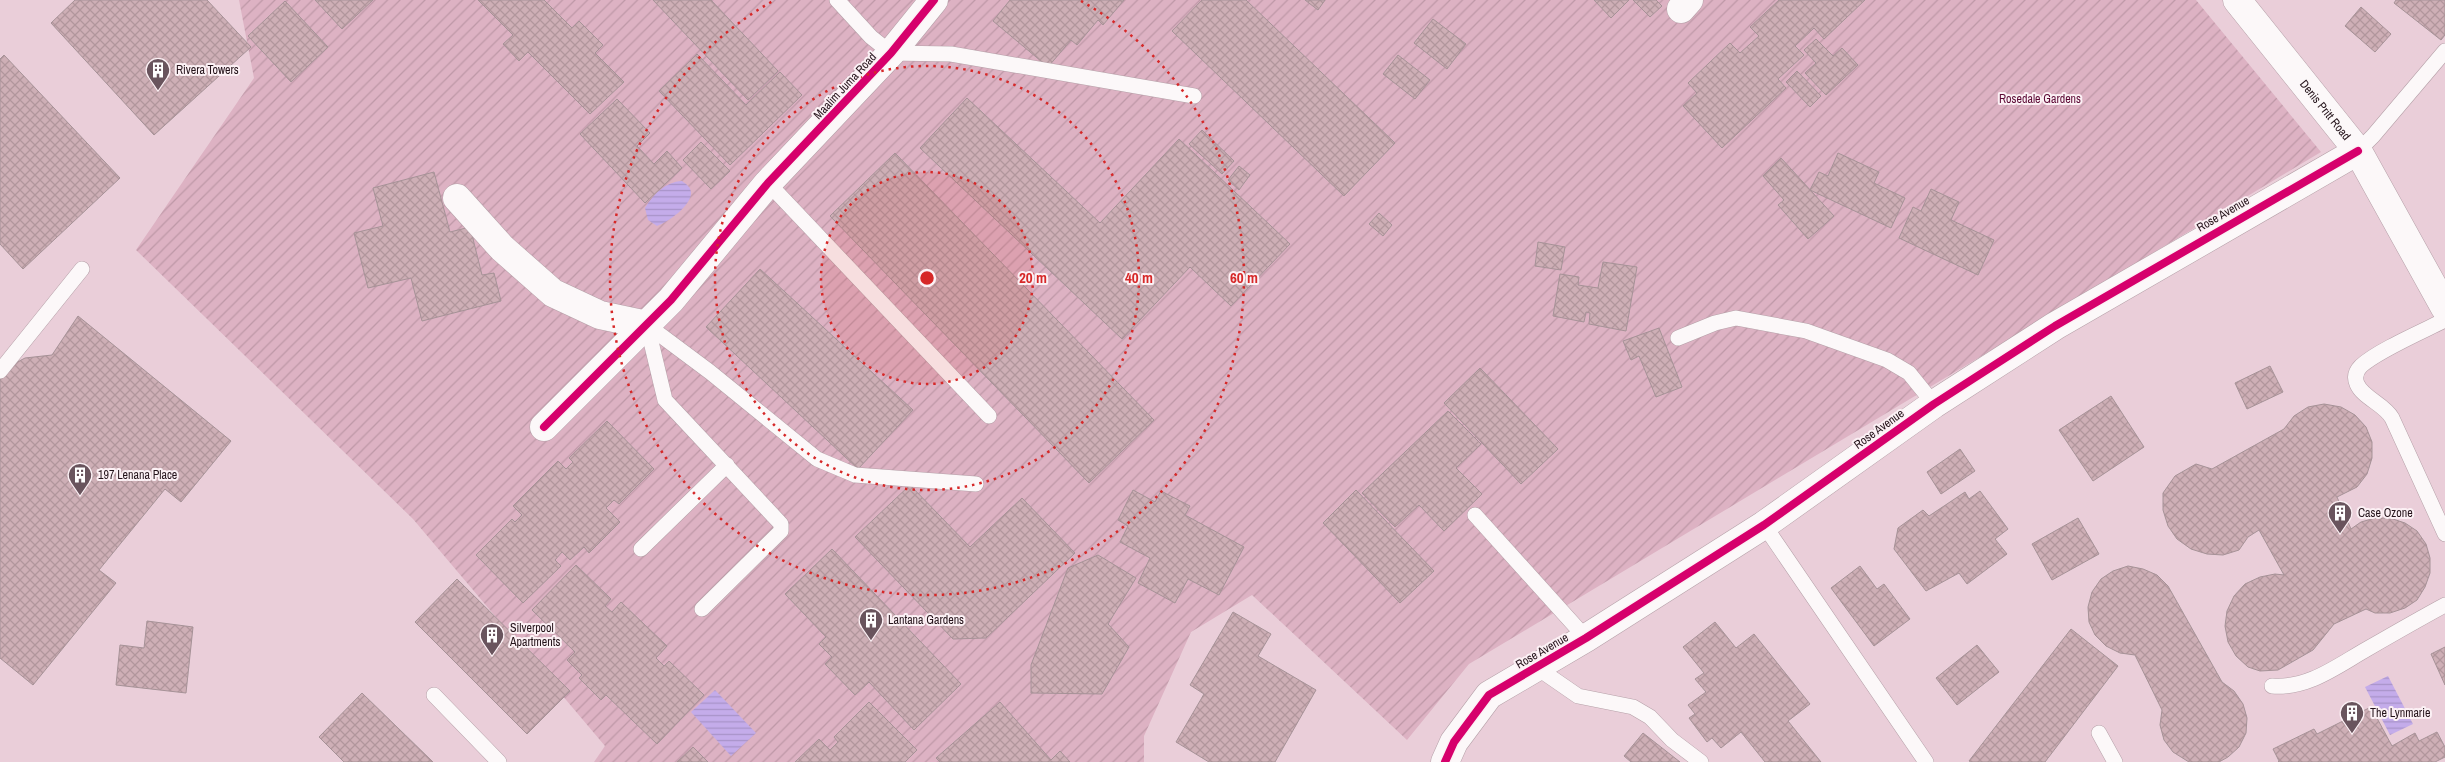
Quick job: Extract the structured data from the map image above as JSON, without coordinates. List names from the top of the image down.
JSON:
{
  "streets": {
    "street": ["Maalim Juma Road", "Denis Pritt Road", "Rose Avenue"]
  },
  "crossings": [
    ["Denis Pritt Road", "Rose Avenue"]
  ],
  "parks": ["Rosedale Gardens"],
  "places": {
    "building": [
      "Rivera Towers",
      "197 Lenana Place",
      "Case Ozone",
      "Lantana Gardens",
      "Silverpool Apartments",
      "The Lynmarie"
    ]
  },
  "rings": ["20 m", "40 m", "60 m"]
}
